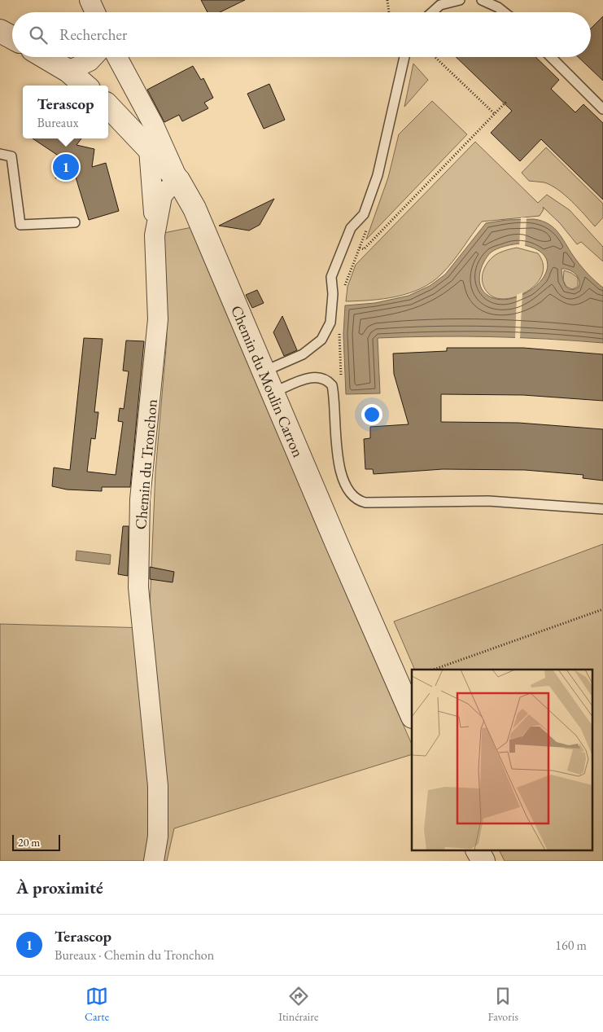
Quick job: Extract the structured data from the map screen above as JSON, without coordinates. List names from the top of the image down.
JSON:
{
  "streets": {
    "street": ["Chemin du Moulin Carron", "Chemin du Tronchon"]
  },
  "crossings": [
    ["Chemin du Moulin Carron", "Chemin du Tronchon"]
  ],
  "scale_bar": "20 m",
  "page": {
    "search": "Rechercher",
    "popup": ["Terascop", "Bureaux"],
    "pins": "1",
    "scale": "20 m",
    "heading": "À proximité",
    "list": [
      {
        "mark": "1",
        "name": "Terascop",
        "note": "Bureaux · Chemin du Tronchon",
        "value": "160 m"
      }
    ],
    "nav": ["Carte", "Itinéraire", "Favoris"]
  }
}
